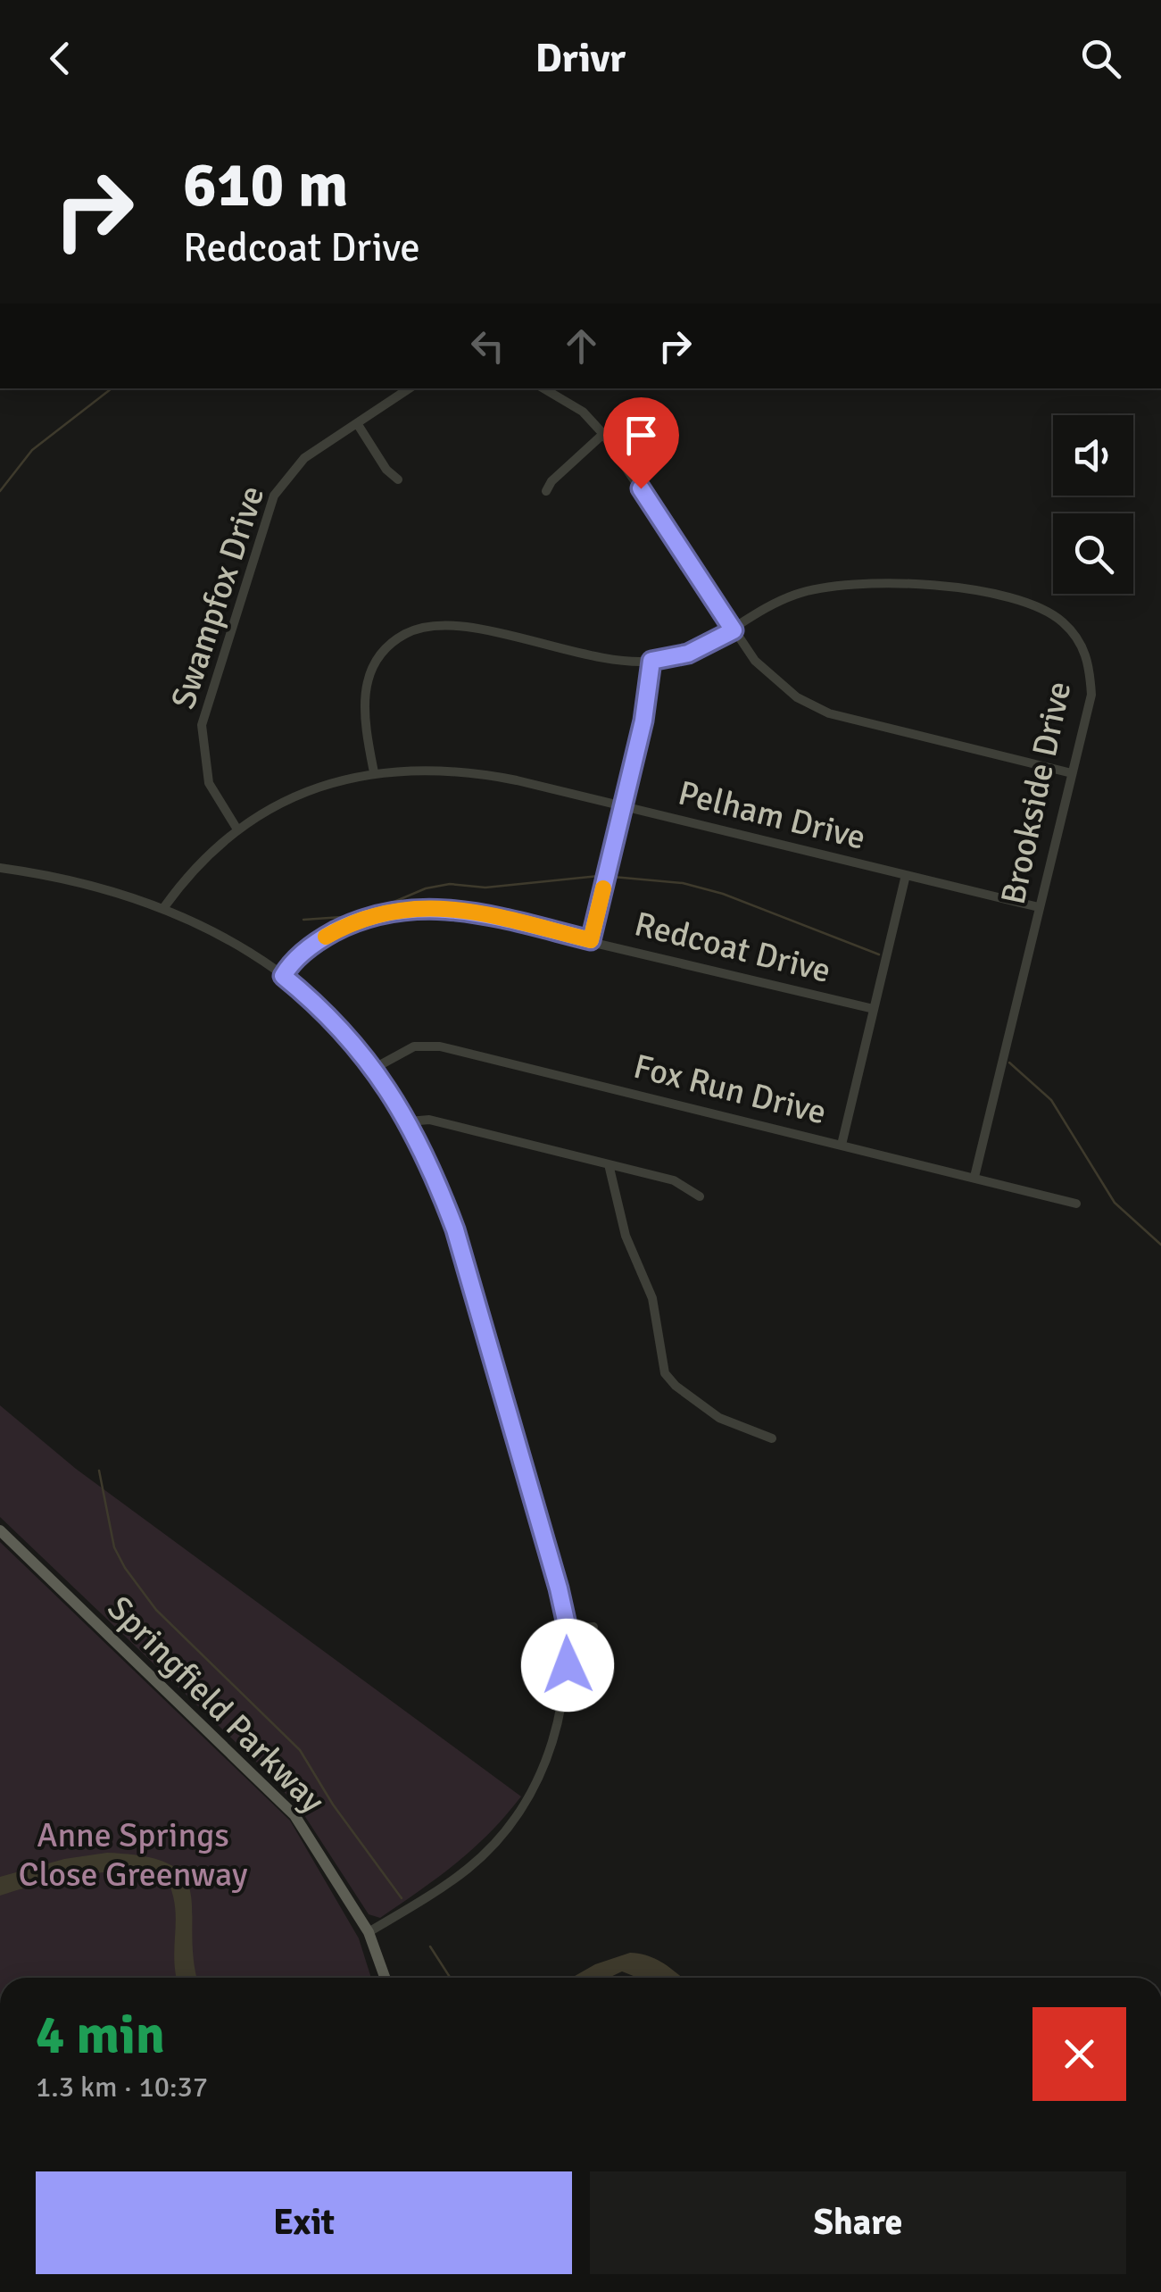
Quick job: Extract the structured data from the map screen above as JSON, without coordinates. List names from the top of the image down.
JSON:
{
  "streets": {
    "main road": ["Springfield Parkway"],
    "street": [
      "Swampfox Drive",
      "Brookside Drive",
      "Pelham Drive",
      "Redcoat Drive",
      "Fox Run Drive"
    ]
  },
  "crossings": [
    ["Swampfox Drive", "Pelham Drive"],
    ["Brookside Drive", "Pelham Drive"],
    ["Brookside Drive", "Fox Run Drive"]
  ],
  "parks": ["Anne Springs Close Greenway"],
  "page": {
    "header": "Drivr",
    "turn": ["610 m", "Redcoat Drive"],
    "heading": ["4 min", "1.3 km · 10:37"],
    "buttons": ["Exit", "Share"]
  }
}
